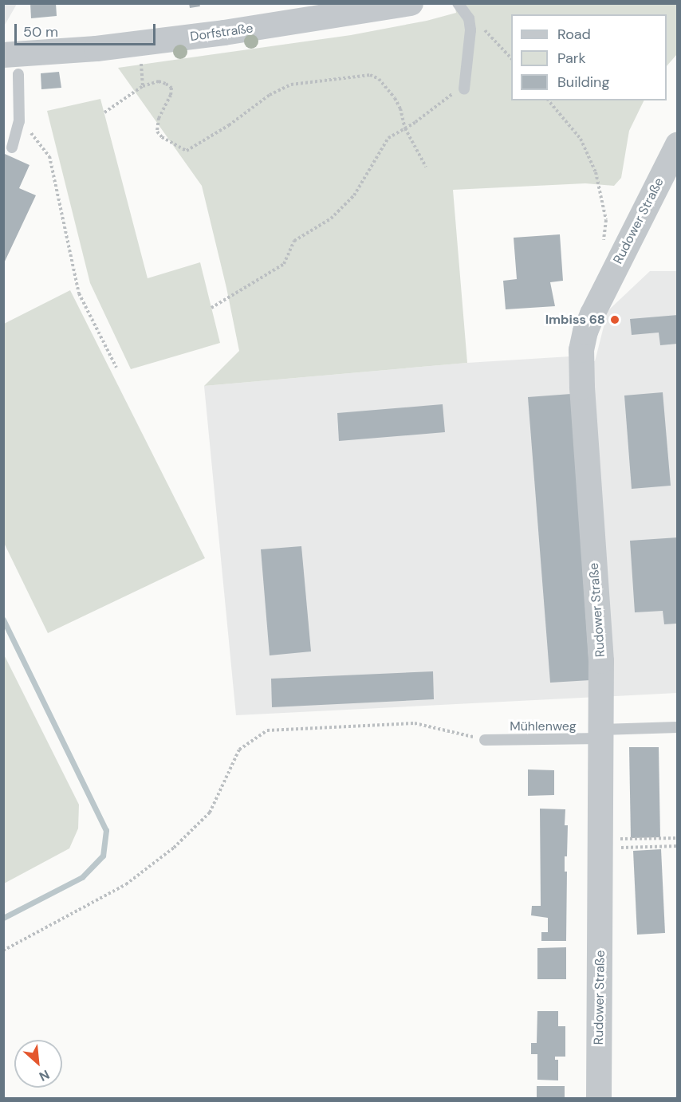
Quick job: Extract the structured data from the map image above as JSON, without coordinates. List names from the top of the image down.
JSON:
{
  "streets": {
    "street": ["Dorfstraße", "Rudower Straße"],
    "lane": ["Mühlenweg"]
  },
  "crossings": [
    ["Rudower Straße", "Mühlenweg"]
  ],
  "places": ["Imbiss 68"],
  "legend": ["Road", "Park", "Building"],
  "scale_bar": "50 m",
  "north": "bottom right"
}
